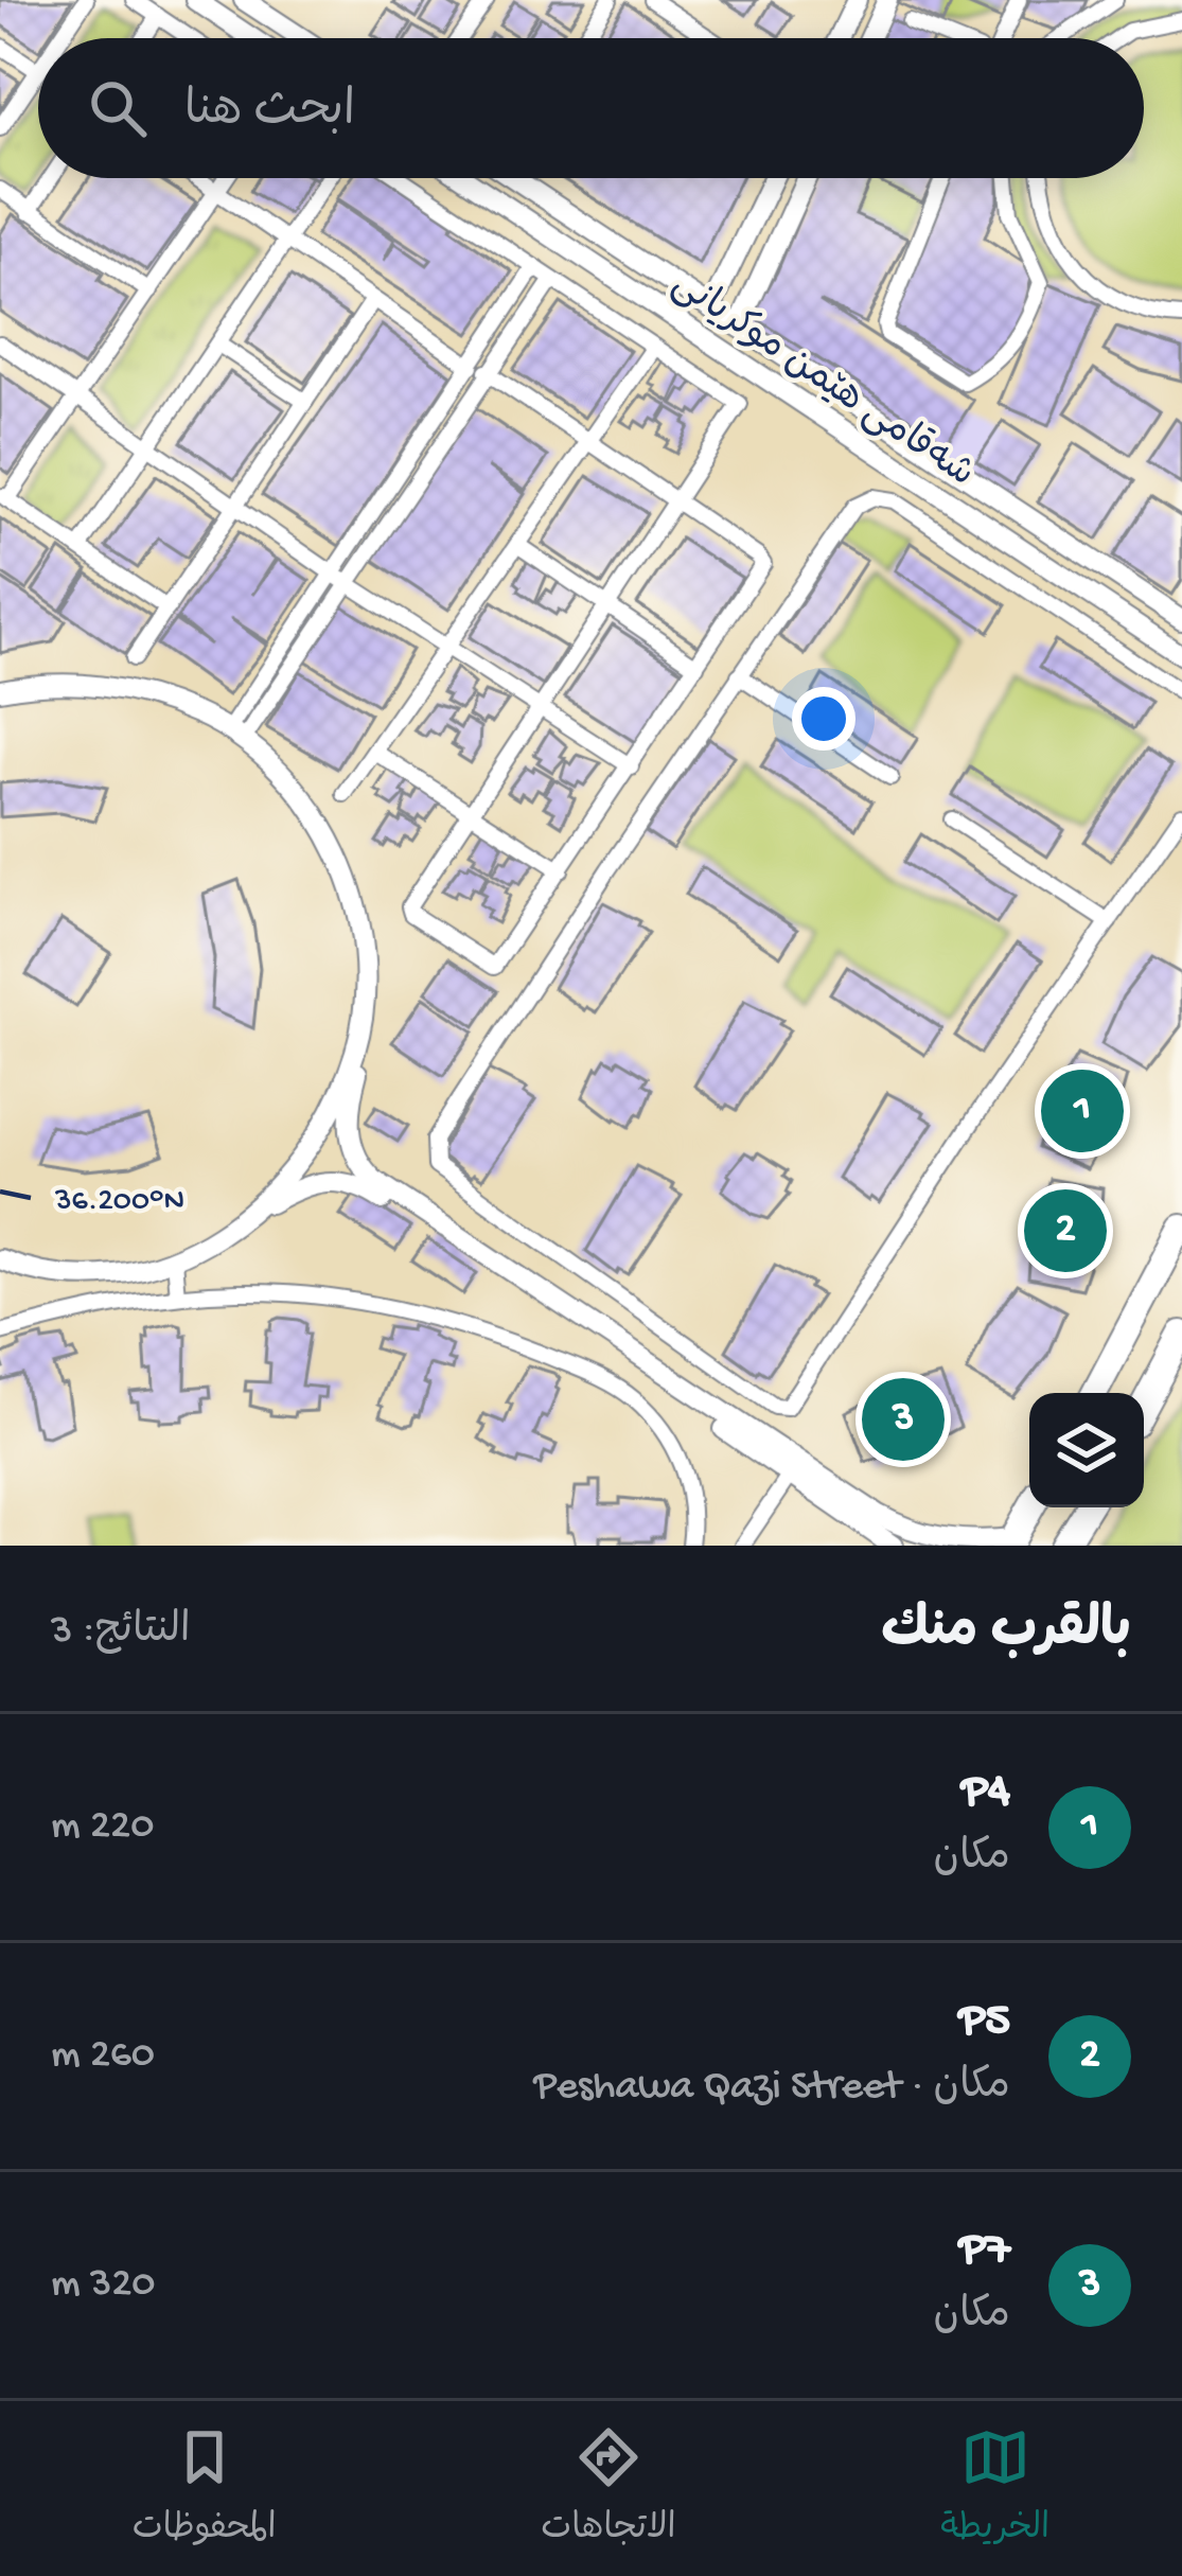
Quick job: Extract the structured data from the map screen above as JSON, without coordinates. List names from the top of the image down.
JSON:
{
  "streets": {
    "street": ["شەقامی هێمن موکریانی"]
  },
  "page": {
    "search": "ابحث هنا",
    "pins": ["1", "2", "3"],
    "heading": ["بالقرب منك", "النتائج: 3"],
    "list": [
      {
        "mark": "1",
        "name": "P4",
        "note": "مكان",
        "value": "220 m"
      },
      {
        "mark": "2",
        "name": "P5",
        "note": "مكان · Peshawa Qazi Street",
        "value": "260 m"
      },
      {
        "mark": "3",
        "name": "P7",
        "note": "مكان",
        "value": "320 m"
      }
    ],
    "nav": ["الخريطة", "الاتجاهات", "المحفوظات"]
  },
  "coordinates": ["36.200°N"]
}
